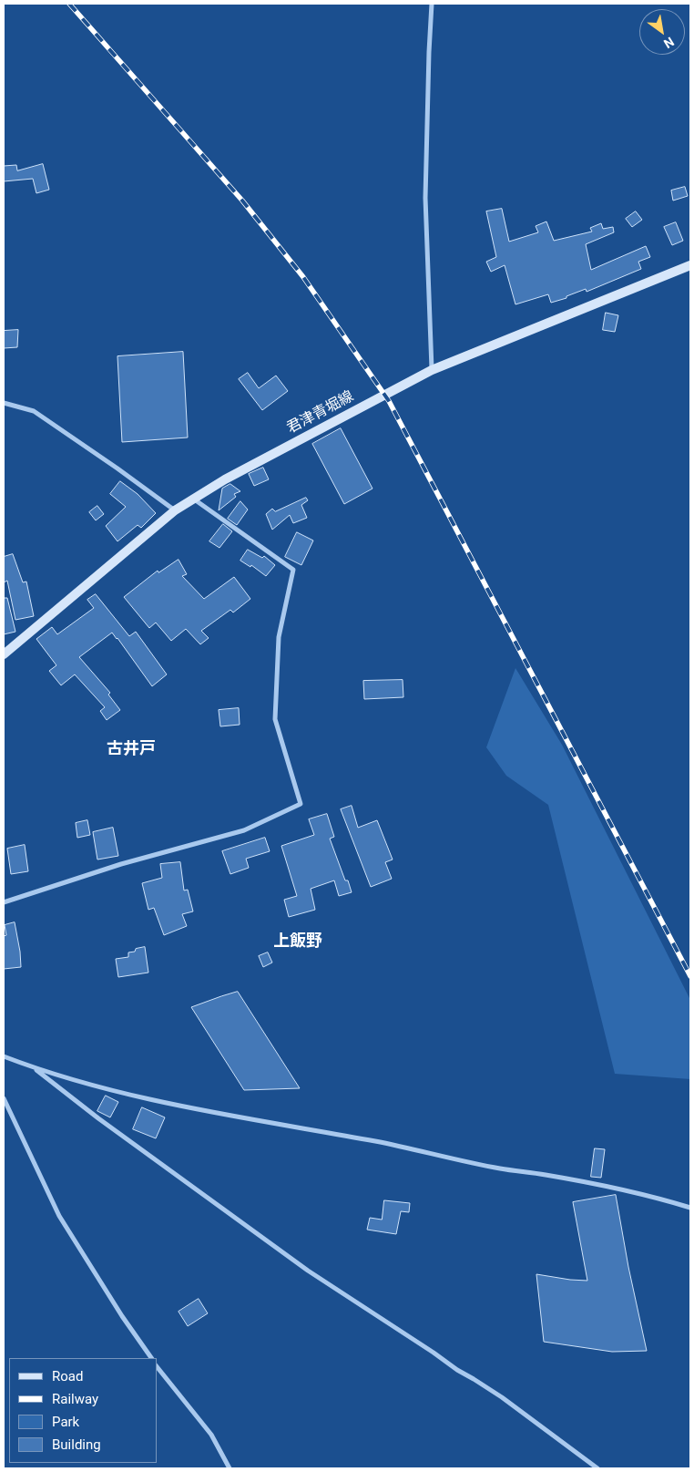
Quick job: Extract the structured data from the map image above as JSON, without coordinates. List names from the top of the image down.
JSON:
{
  "streets": {
    "main road": ["君津青堀線"]
  },
  "districts": ["古井戸", "上飯野"],
  "legend": [
    "Road",
    "Railway",
    "Park",
    "Building"
  ],
  "north": "bottom right"
}
